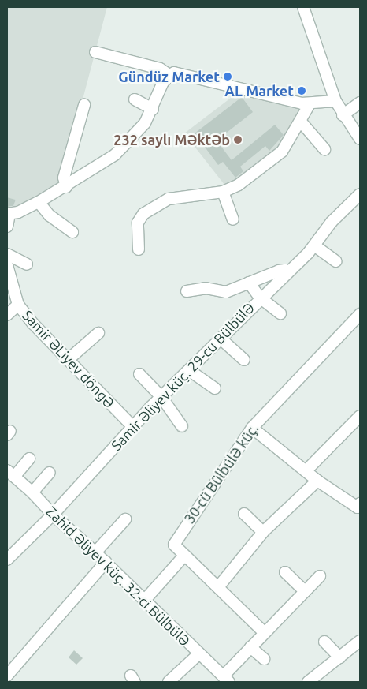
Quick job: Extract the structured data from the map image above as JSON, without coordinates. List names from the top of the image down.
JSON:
{
  "streets": {
    "street": [
      "Samir ƏLiyev döngə",
      "Samir Əliyev küç. 29-cu Bülbülə",
      "30-cü Bülbülə küç.",
      "Zahid Əliyev küç. 32-ci Bülbülə"
    ]
  },
  "crossings": [
    ["Samir ƏLiyev döngə", "Samir Əliyev küç. 29-cu Bülbülə"],
    ["Samir Əliyev küç. 29-cu Bülbülə", "Zahid Əliyev küç. 32-ci Bülbülə"]
  ],
  "places": ["Gündüz Market", "AL Market", "232 saylı Məktəb"]
}
